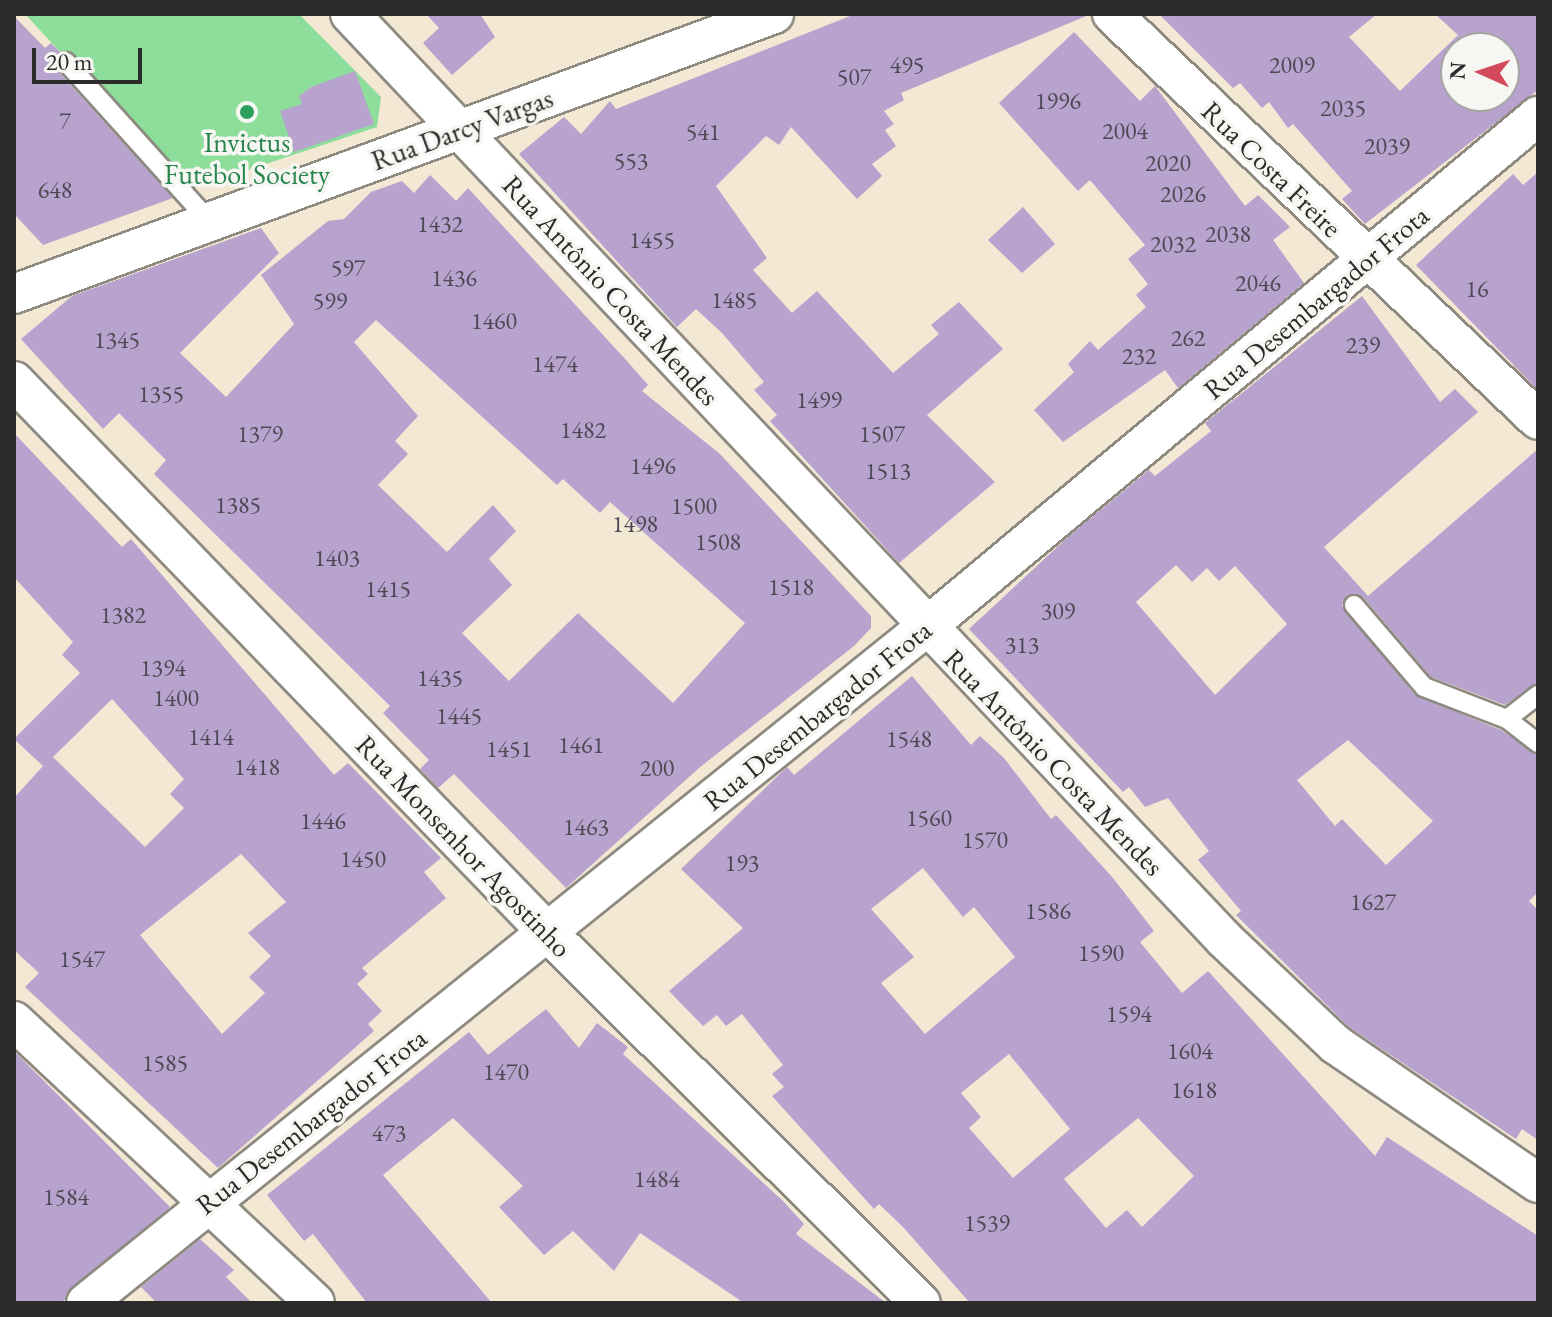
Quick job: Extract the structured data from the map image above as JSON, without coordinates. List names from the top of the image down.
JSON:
{
  "streets": {
    "street": [
      "Rua Darcy Vargas",
      "Rua Costa Freire",
      "Rua Antônio Costa Mendes",
      "Rua Desembargador Frota",
      "Rua Monsenhor Agostinho"
    ]
  },
  "crossings": [
    ["Rua Darcy Vargas", "Rua Antônio Costa Mendes"],
    ["Rua Costa Freire", "Rua Desembargador Frota"],
    ["Rua Antônio Costa Mendes", "Rua Desembargador Frota"],
    ["Rua Desembargador Frota", "Rua Monsenhor Agostinho"]
  ],
  "places": ["Invictus Futebol Society"],
  "house_numbers": [
    "495",
    "2009",
    "507",
    "1996",
    "2035",
    "7",
    "2004",
    "541",
    "2039",
    "553",
    "2020",
    "648",
    "2026",
    "1432",
    "2038",
    "1455",
    "2032",
    "597",
    "1436",
    "2046",
    "16",
    "1485",
    "599",
    "1460",
    "262",
    "1345",
    "239",
    "232",
    "1474",
    "1355",
    "1499",
    "1482",
    "1379",
    "1507",
    "1496",
    "1513",
    "1385",
    "1500",
    "1498",
    "1508",
    "1403",
    "1518",
    "1415",
    "309",
    "1382",
    "313",
    "1394",
    "1435",
    "1400",
    "1445",
    "1414",
    "1548",
    "1461",
    "1451",
    "1418",
    "200",
    "1560",
    "1446",
    "1463",
    "1570",
    "1450",
    "193",
    "1627",
    "1586",
    "1590",
    "1547",
    "1594",
    "1604",
    "1585",
    "1470",
    "1618",
    "473",
    "1484",
    "1584",
    "1539"
  ],
  "scale_bar": "20 m",
  "north": "left"
}
